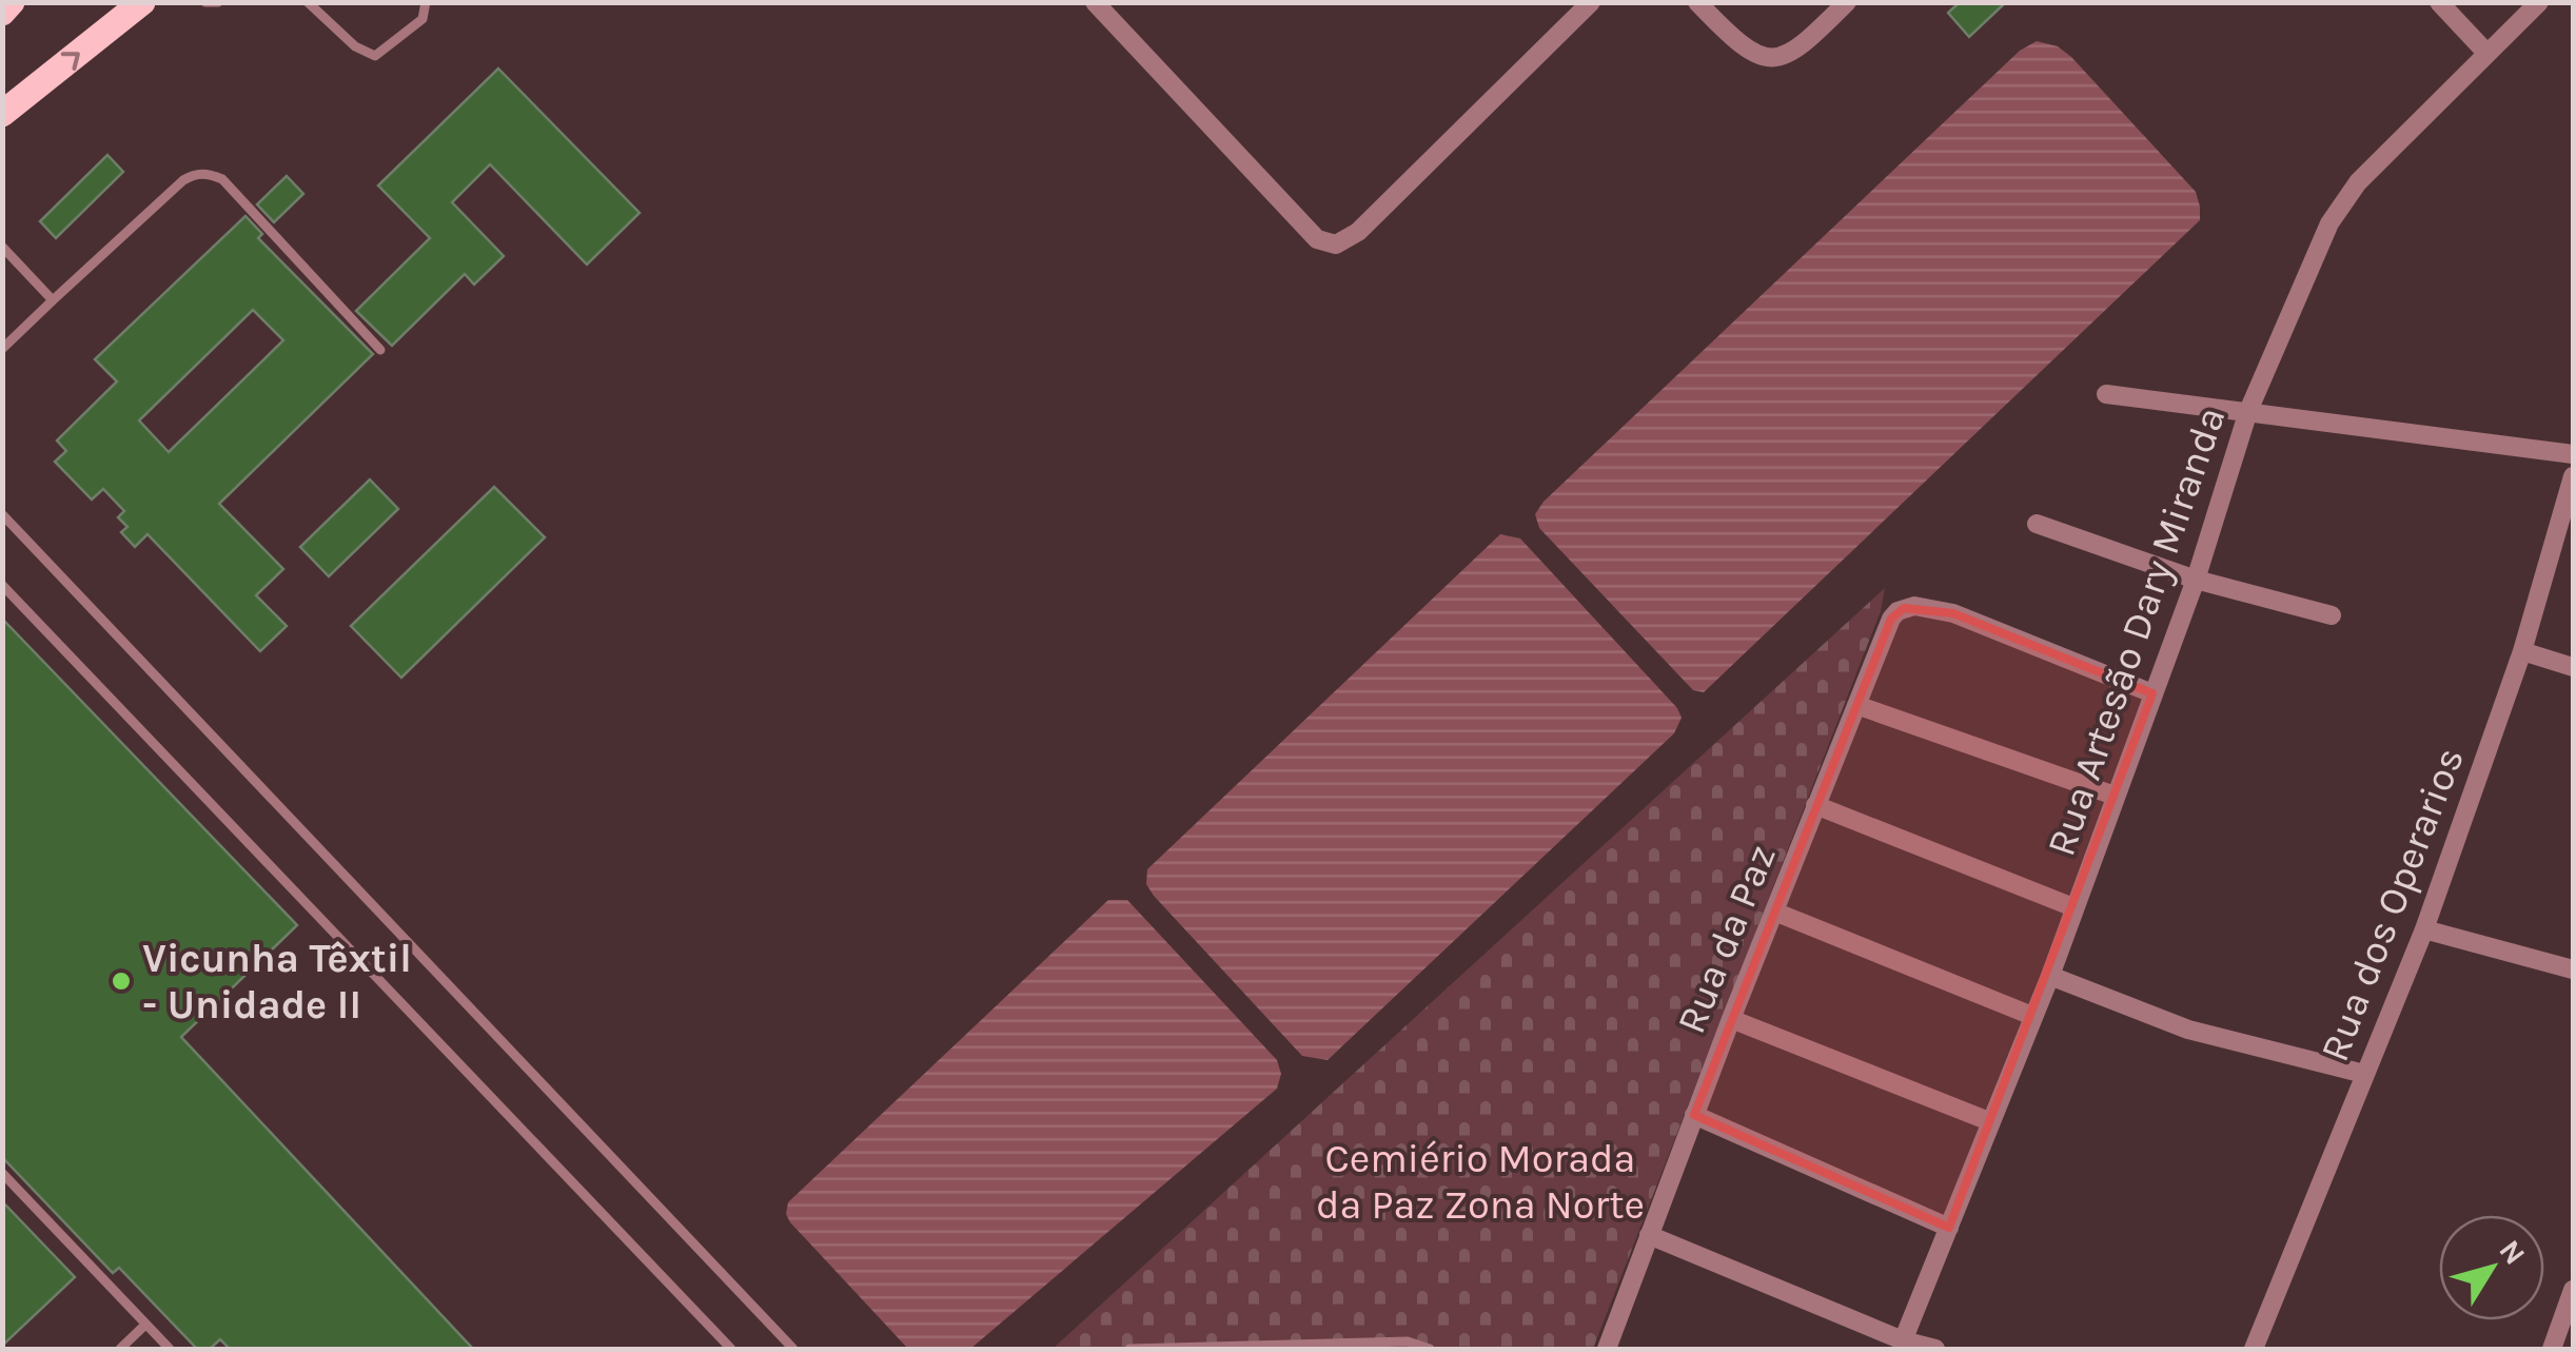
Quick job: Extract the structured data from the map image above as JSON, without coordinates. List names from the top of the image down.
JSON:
{
  "streets": {
    "street": ["Rua Artesão Dary Miranda", "Rua dos Operarios", "Rua da Paz"]
  },
  "crossings": [
    ["Rua Artesão Dary Miranda", "Rua da Paz"]
  ],
  "parks": ["Cemiério Morada da Paz Zona Norte"],
  "places": ["Vicunha Têxtil - Unidade II"],
  "north": "top right"
}
